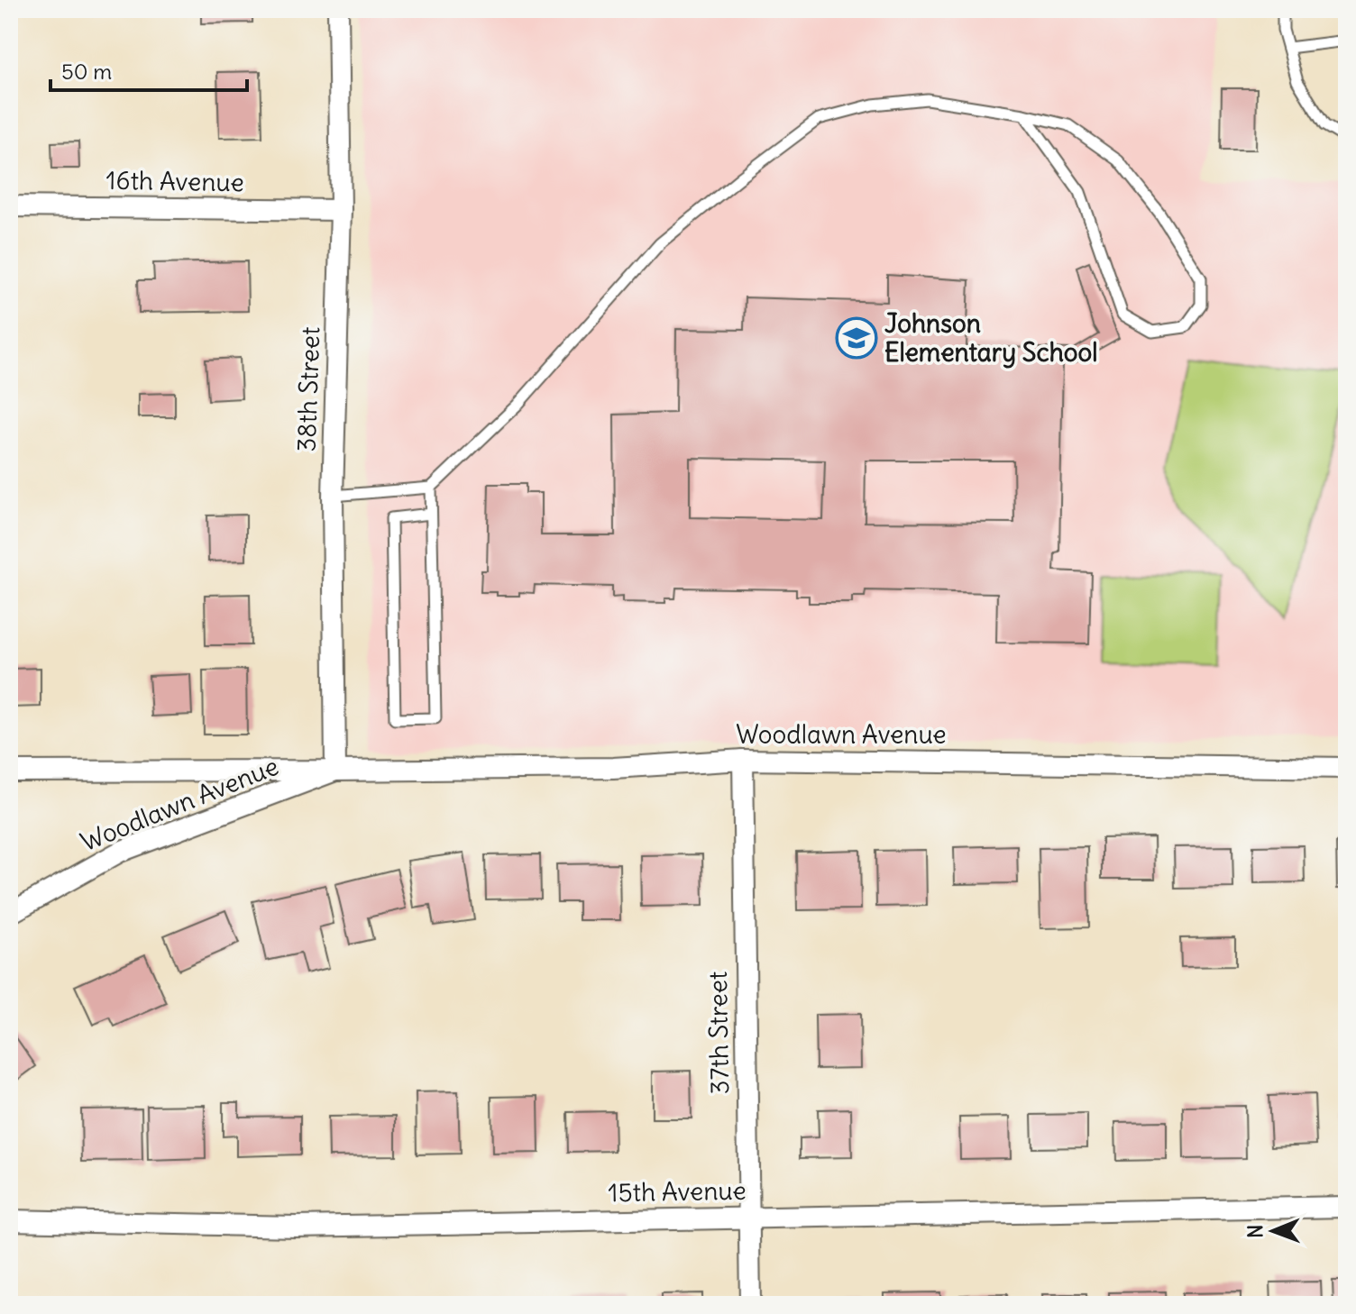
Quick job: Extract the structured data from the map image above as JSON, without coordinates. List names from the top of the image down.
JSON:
{
  "streets": {
    "street": [
      "16th Avenue",
      "38th Street",
      "Woodlawn Avenue",
      "37th Street",
      "15th Avenue"
    ]
  },
  "crossings": [
    ["16th Avenue", "38th Street"],
    ["38th Street", "Woodlawn Avenue"],
    ["Woodlawn Avenue", "37th Street"],
    ["37th Street", "15th Avenue"]
  ],
  "places": {
    "school or university": ["Johnson Elementary School"]
  },
  "scale_bar": "50 m",
  "north": "left"
}
